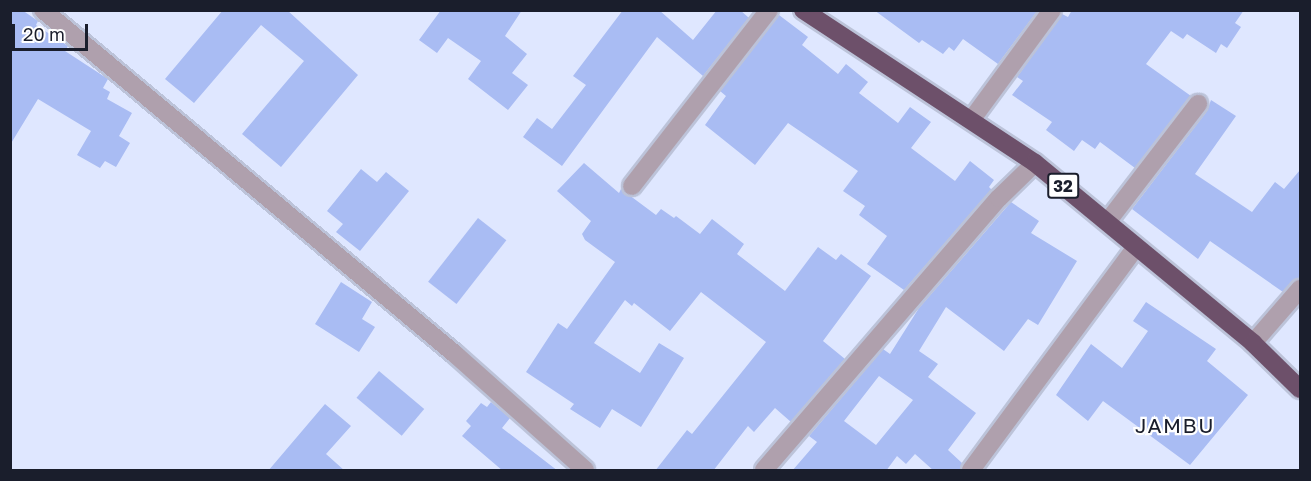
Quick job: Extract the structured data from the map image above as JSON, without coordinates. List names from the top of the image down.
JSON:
{
  "streets": {
    "highway": ["32"]
  },
  "districts": ["JAMBU"],
  "scale_bar": "20 m"
}
